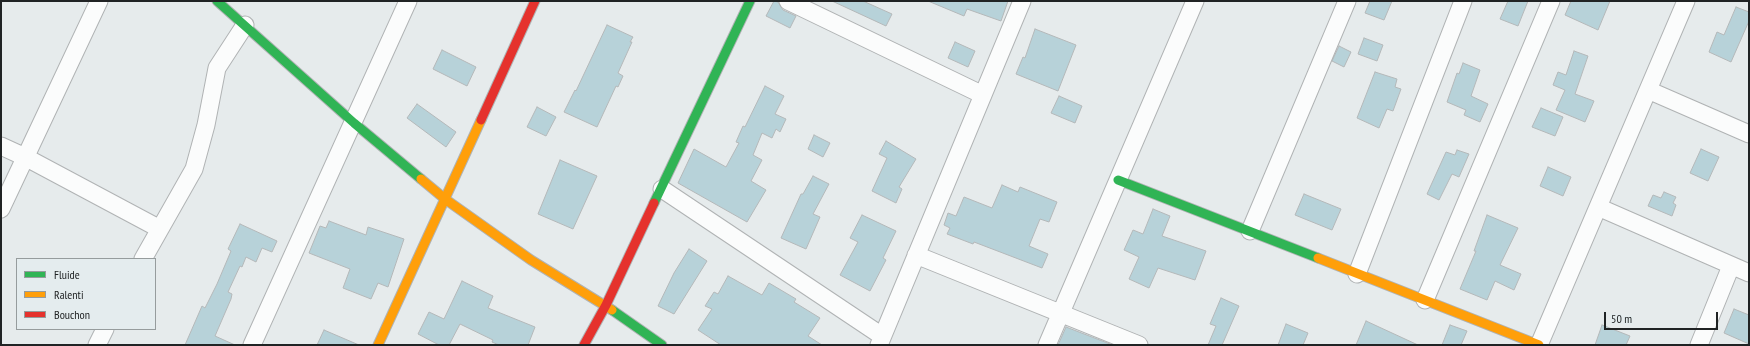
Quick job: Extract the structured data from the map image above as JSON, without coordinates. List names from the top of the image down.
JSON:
{
  "legend": ["Fluide", "Ralenti", "Bouchon"],
  "scale_bar": "50 m"
}
